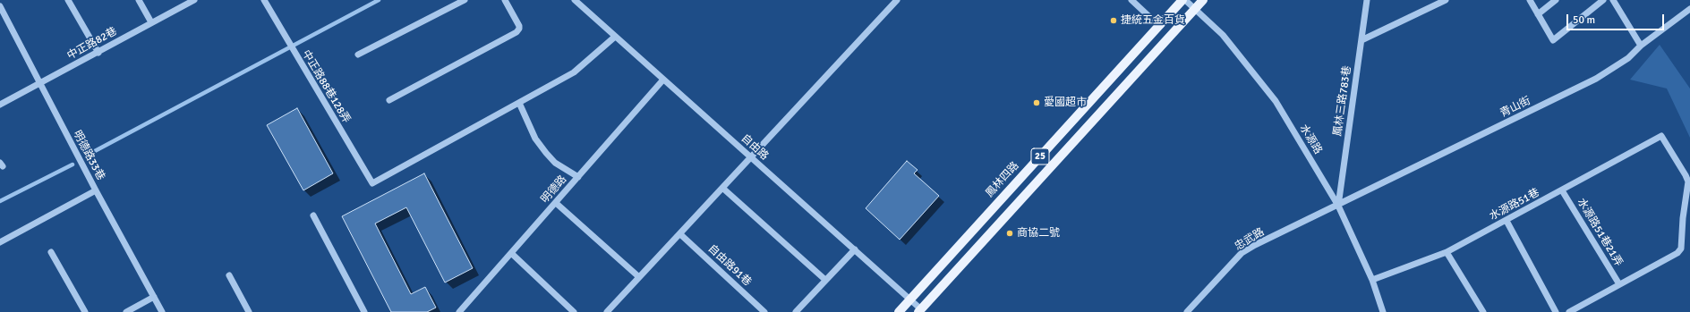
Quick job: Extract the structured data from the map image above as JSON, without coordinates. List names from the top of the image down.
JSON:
{
  "streets": {
    "main road": ["25", "鳳林四路"],
    "street": [
      "中正路82巷",
      "中正路88巷128弄",
      "鳳林三路783巷",
      "青山街",
      "水源路",
      "自由路",
      "明德路33巷",
      "明德路",
      "水源路51巷",
      "水源路51巷21弄",
      "忠武路",
      "自由路91巷"
    ]
  },
  "crossings": [
    ["中正路82巷", "明德路33巷"],
    ["鳳林三路783巷", "青山街"],
    ["鳳林三路783巷", "水源路"],
    ["鳳林三路783巷", "忠武路"],
    ["青山街", "水源路"],
    ["青山街", "忠武路"],
    ["水源路", "25"],
    ["水源路", "水源路51巷"],
    ["水源路", "忠武路"],
    ["自由路", "25"],
    ["自由路", "鳳林四路"],
    ["自由路", "明德路"],
    ["水源路51巷", "水源路51巷21弄"]
  ],
  "places": ["捷統五金百貨", "愛國超市", "商協二號"],
  "scale_bar": "50 m"
}
